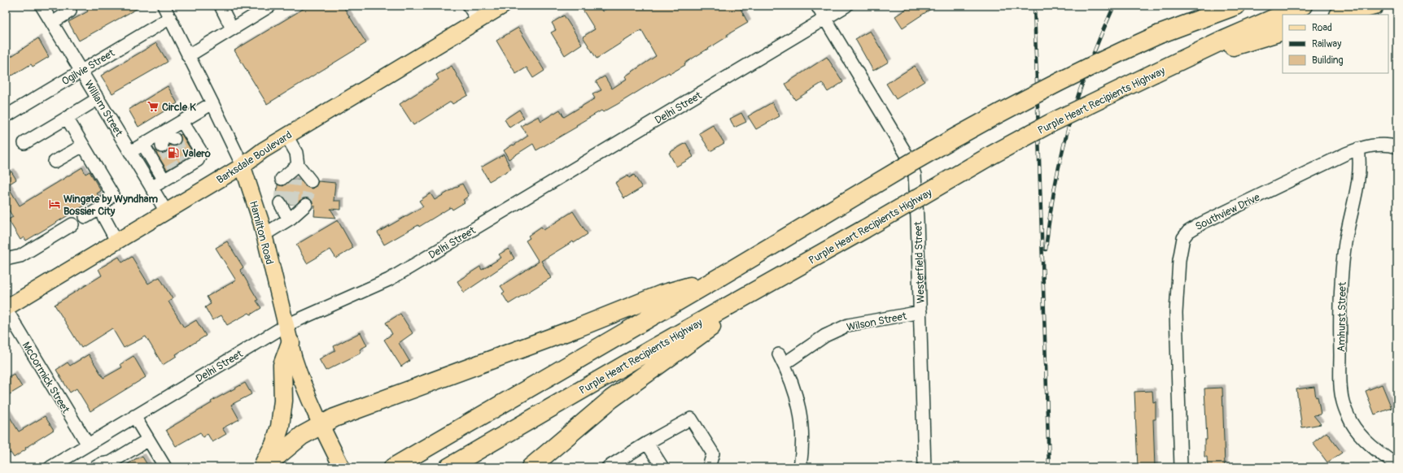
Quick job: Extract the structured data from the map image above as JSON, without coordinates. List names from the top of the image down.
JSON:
{
  "streets": {
    "highway": ["Purple Heart Recipients Highway"],
    "main road": ["Barksdale Boulevard", "Hamilton Road"],
    "street": [
      "Ogilvie Street",
      "Delhi Street",
      "William Street",
      "Southview Drive",
      "Westerfield Street",
      "Amhurst Street",
      "Wilson Street",
      "McCormick Street"
    ]
  },
  "crossings": [
    ["Ogilvie Street", "William Street"],
    ["Ogilvie Street", "Hamilton Road"],
    ["Delhi Street", "Hamilton Road"],
    ["Delhi Street", "Westerfield Street"],
    ["Delhi Street", "McCormick Street"],
    ["William Street", "Barksdale Boulevard"],
    ["Barksdale Boulevard", "Hamilton Road"],
    ["Barksdale Boulevard", "McCormick Street"],
    ["Southview Drive", "Amhurst Street"],
    ["Westerfield Street", "Wilson Street"]
  ],
  "places": {
    "supermarket": ["Circle K"],
    "fuel station": ["Valero"],
    "hotel": ["Wingate by Wyndham Bossier City"]
  },
  "legend": ["Road", "Railway", "Building"]
}
